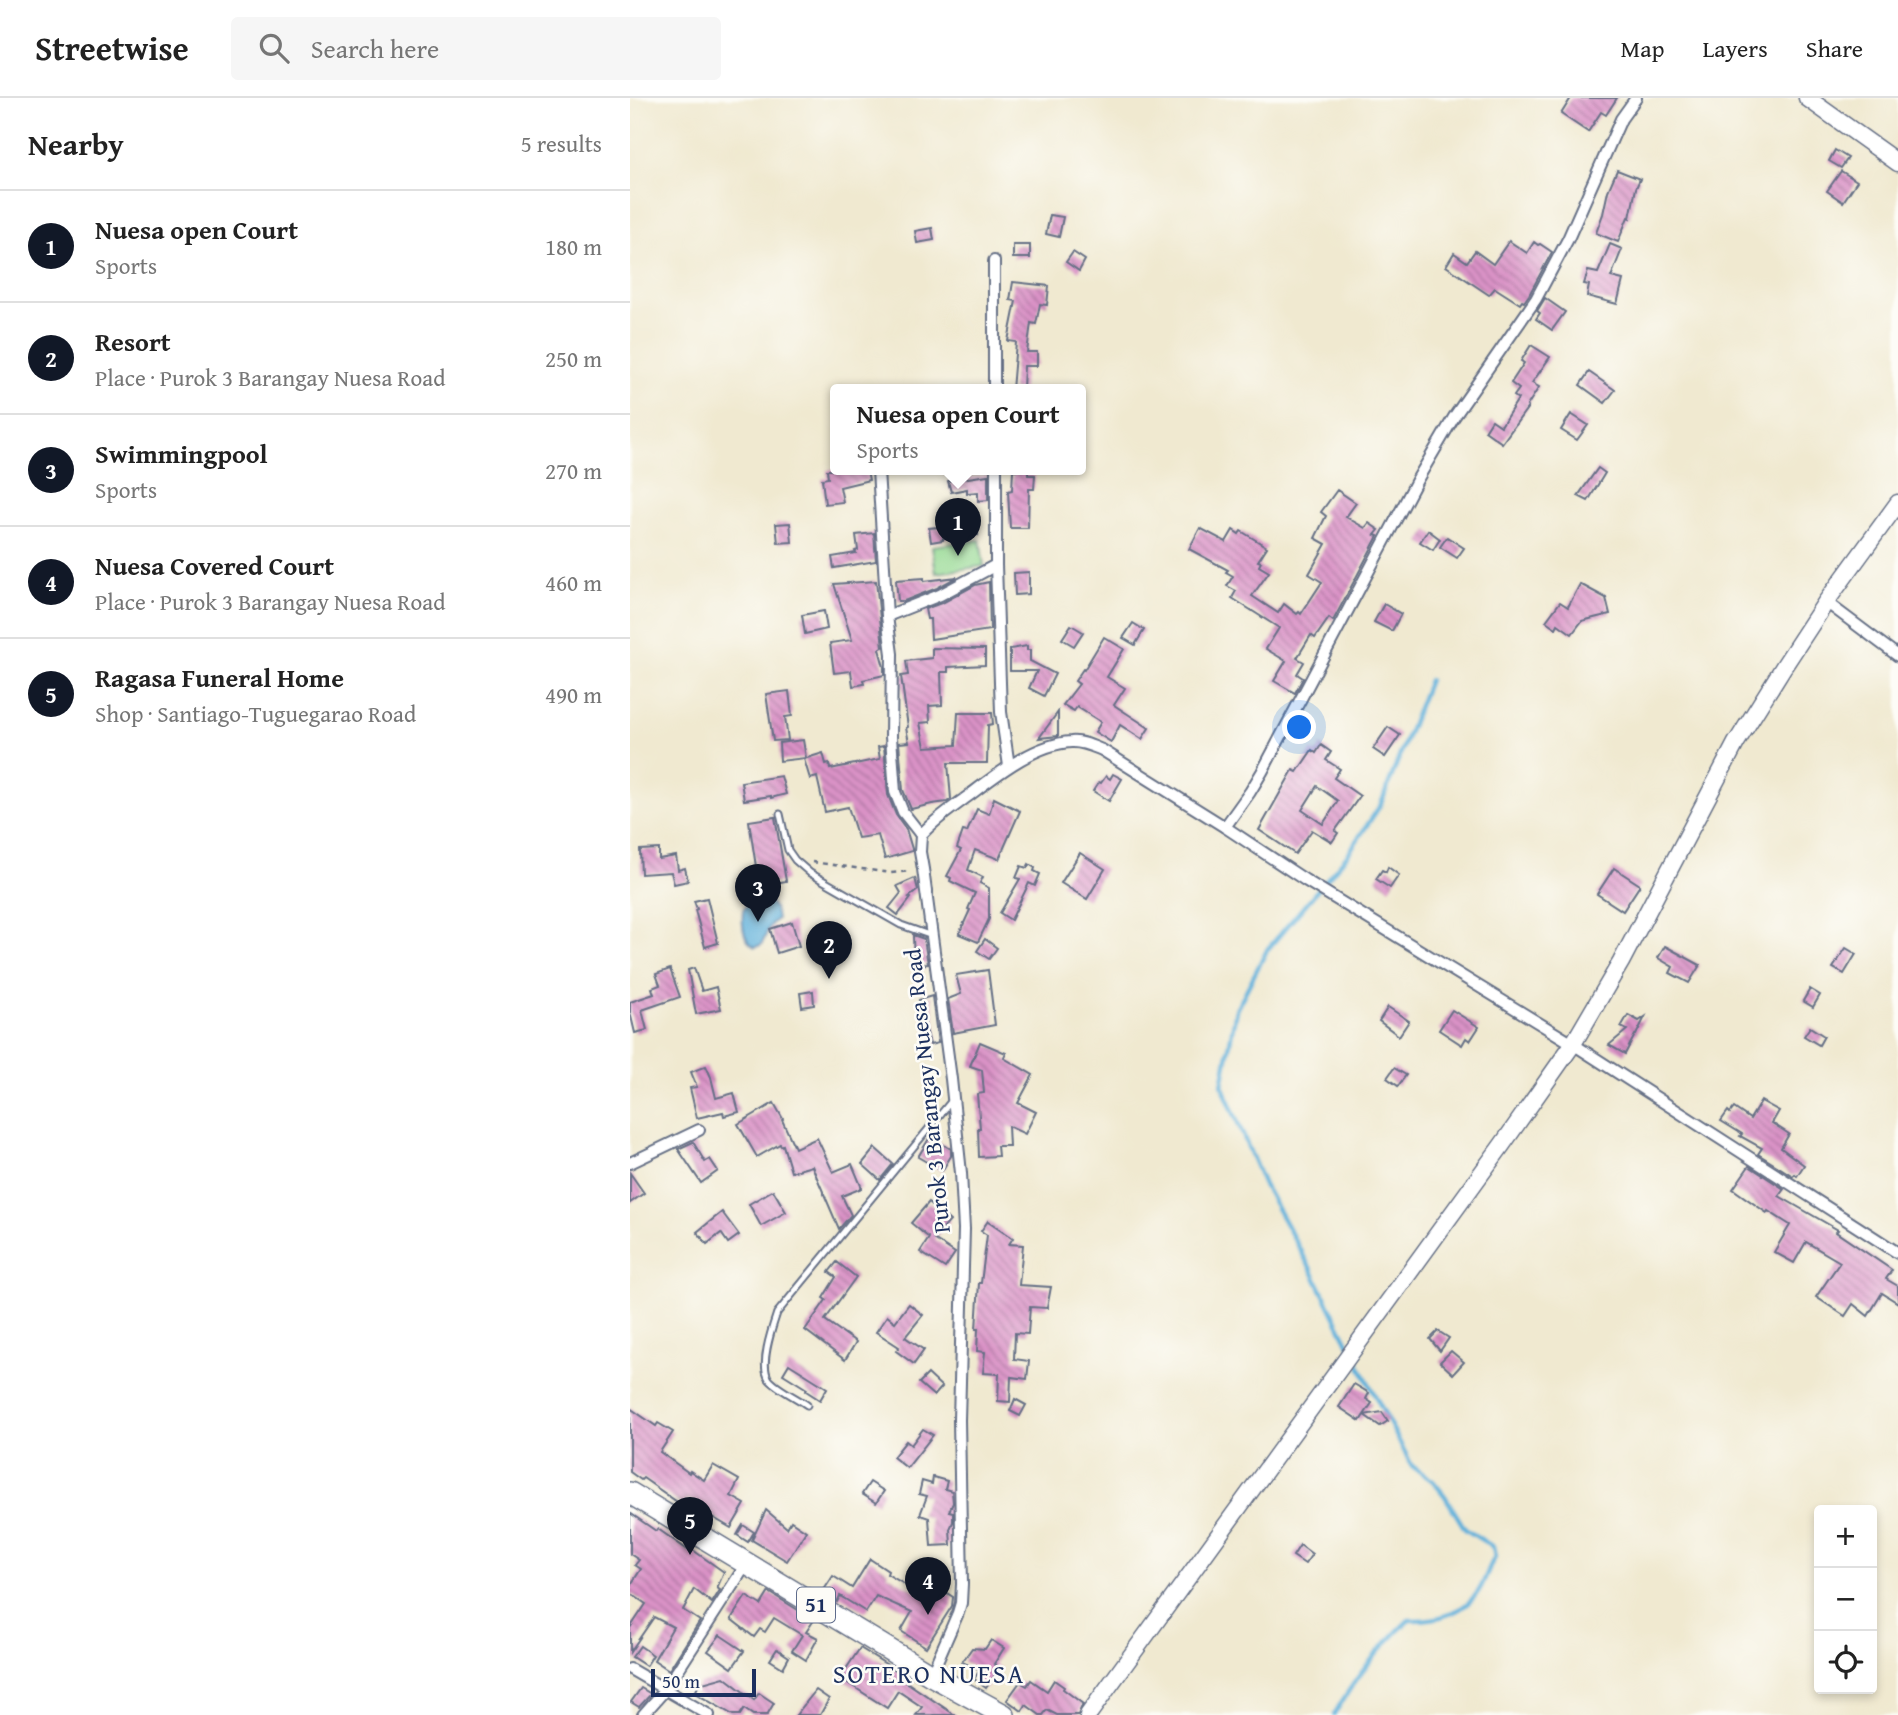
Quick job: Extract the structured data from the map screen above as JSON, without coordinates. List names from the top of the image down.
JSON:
{
  "streets": {
    "highway": ["51"],
    "street": ["Purok 3 Barangay Nuesa Road"]
  },
  "crossings": [
    ["Purok 3 Barangay Nuesa Road", "51"]
  ],
  "districts": ["SOTERO NUESA"],
  "scale_bar": "50 m",
  "page": {
    "header": "Streetwise",
    "search": "Search here",
    "nav": ["Map", "Layers", "Share"],
    "heading": ["Nearby", "5 results"],
    "list": [
      {
        "mark": "1",
        "name": "Nuesa open Court",
        "note": "Sports",
        "value": "180 m"
      },
      {
        "mark": "2",
        "name": "Resort",
        "note": "Place · Purok 3 Barangay Nuesa Road",
        "value": "250 m"
      },
      {
        "mark": "3",
        "name": "Swimmingpool",
        "note": "Sports",
        "value": "270 m"
      },
      {
        "mark": "4",
        "name": "Nuesa Covered Court",
        "note": "Place · Purok 3 Barangay Nuesa Road",
        "value": "460 m"
      },
      {
        "mark": "5",
        "name": "Ragasa Funeral Home",
        "note": "Shop · Santiago-Tuguegarao Road",
        "value": "490 m"
      }
    ],
    "popup": ["Nuesa open Court", "Sports"],
    "pins": [
      "1",
      "3",
      "2",
      "5",
      "4"
    ],
    "map_buttons": ["+", "−"],
    "scale": "50 m"
  }
}
